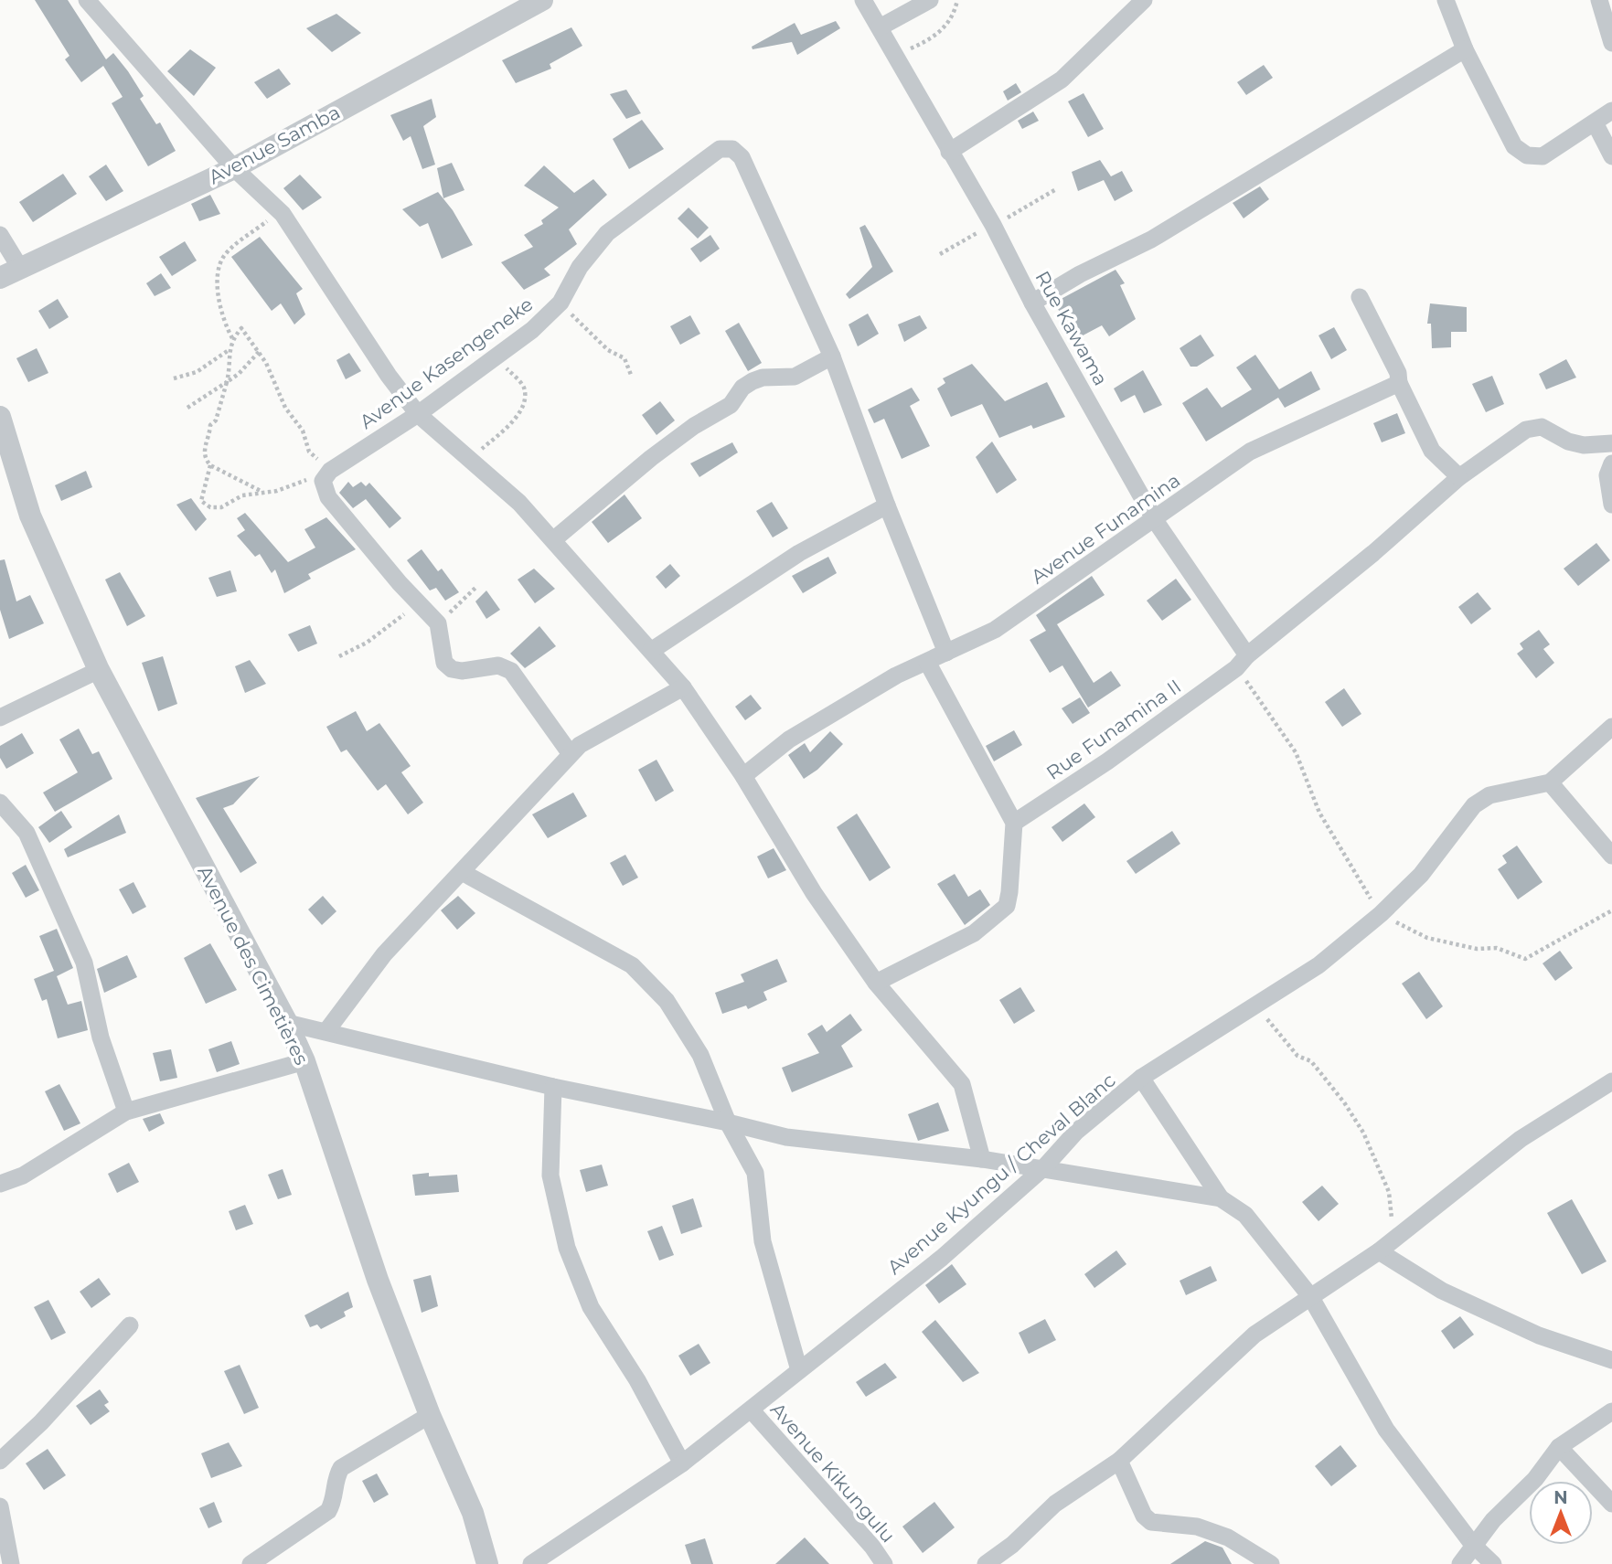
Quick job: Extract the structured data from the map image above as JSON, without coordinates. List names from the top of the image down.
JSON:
{
  "streets": {
    "street": [
      "Avenue Samba",
      "Rue Kawama",
      "Avenue Kasengeneke",
      "Avenue Funamina",
      "Rue Funamina II",
      "Avenue des Cimetières",
      "Avenue Kyungu / Cheval Blanc",
      "Avenue Kikungulu"
    ]
  },
  "crossings": [
    ["Rue Kawama", "Avenue Funamina"],
    ["Rue Kawama", "Rue Funamina II"],
    ["Avenue Kasengeneke", "Avenue Funamina"],
    ["Avenue Kyungu / Cheval Blanc", "Avenue Kikungulu"]
  ],
  "north": "top"
}
